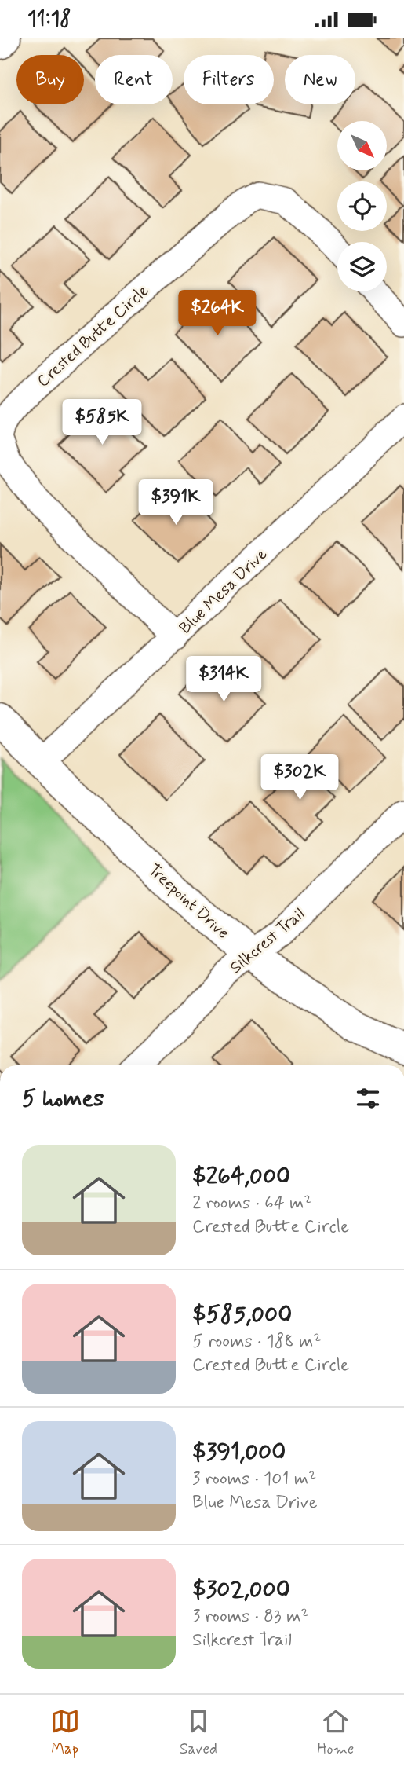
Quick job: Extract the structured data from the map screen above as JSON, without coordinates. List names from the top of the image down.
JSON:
{
  "streets": {
    "street": [
      "Crested Butte Circle",
      "Blue Mesa Drive",
      "Treepoint Drive",
      "Silkcrest Trail"
    ]
  },
  "crossings": [
    ["Blue Mesa Drive", "Treepoint Drive"],
    ["Treepoint Drive", "Silkcrest Trail"]
  ],
  "north": "bottom right",
  "page": {
    "status": "11:18",
    "chip": [
      "Buy",
      "Rent",
      "Filters",
      "New"
    ],
    "price": [
      "$264K",
      "$585K",
      "$391K",
      "$314K",
      "$302K"
    ],
    "heading": "5 homes",
    "list": [
      {
        "name": "$264,000",
        "note": "2 rooms · 64 m² · Crested Butte Circle"
      },
      {
        "name": "$585,000",
        "note": "5 rooms · 188 m² · Crested Butte Circle"
      },
      {
        "name": "$391,000",
        "note": "3 rooms · 101 m² · Blue Mesa Drive"
      },
      {
        "name": "$302,000",
        "note": "3 rooms · 83 m² · Silkcrest Trail"
      }
    ],
    "tabs": ["Map", "Saved", "Home"]
  }
}
